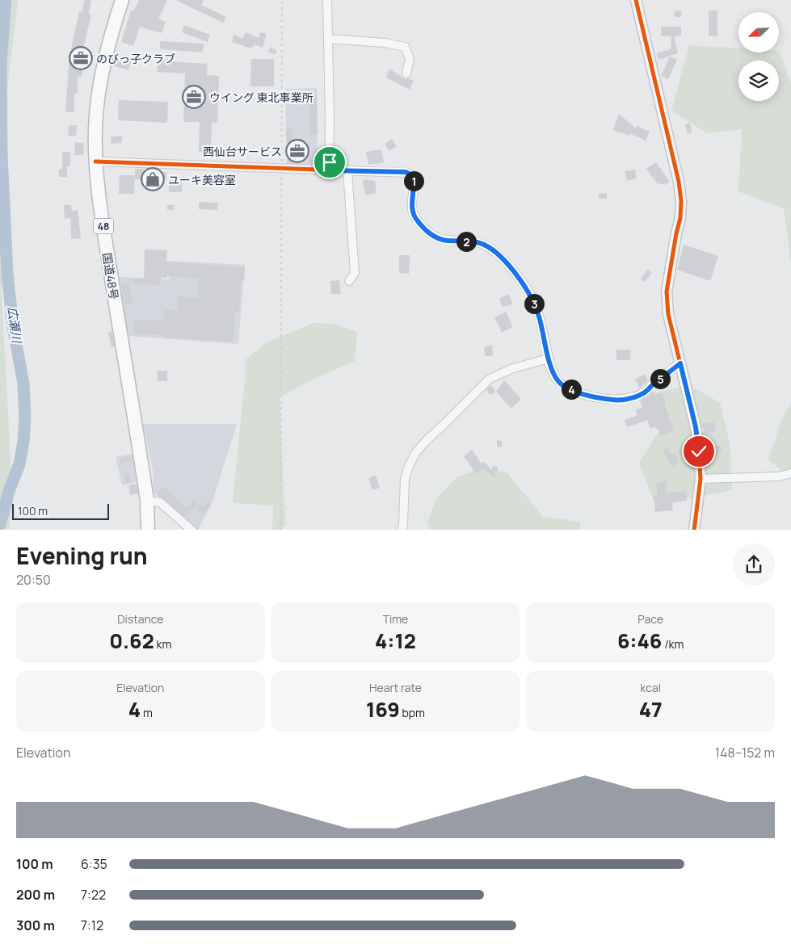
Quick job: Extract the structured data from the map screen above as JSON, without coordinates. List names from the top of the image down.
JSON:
{
  "streets": {
    "highway": ["48", "国道48号"]
  },
  "water": ["広瀬川"],
  "places": {
    "office": ["のびっ子クラブ", "ウイング 東北事業所", "西仙台サービス"],
    "shop": ["ユーキ美容室"]
  },
  "scale_bar": "100 m",
  "north": "bottom left",
  "page": {
    "pins": [
      "1",
      "2",
      "3",
      "5",
      "4"
    ],
    "scale": "100 m",
    "heading": ["Evening run", "20:50"],
    "stats": [
      ["Distance", "0.62 km"],
      ["Time", "4:12"],
      ["Pace", "6:46 /km"],
      ["Elevation", "4 m"],
      ["Heart rate", "169 bpm"],
      ["kcal", "47"]
    ],
    "chart": ["Elevation", "148–152 m"],
    "list": [
      {
        "name": "100 m",
        "note": "6:35"
      },
      {
        "name": "200 m",
        "note": "7:22"
      },
      {
        "name": "300 m",
        "note": "7:12"
      }
    ]
  }
}
